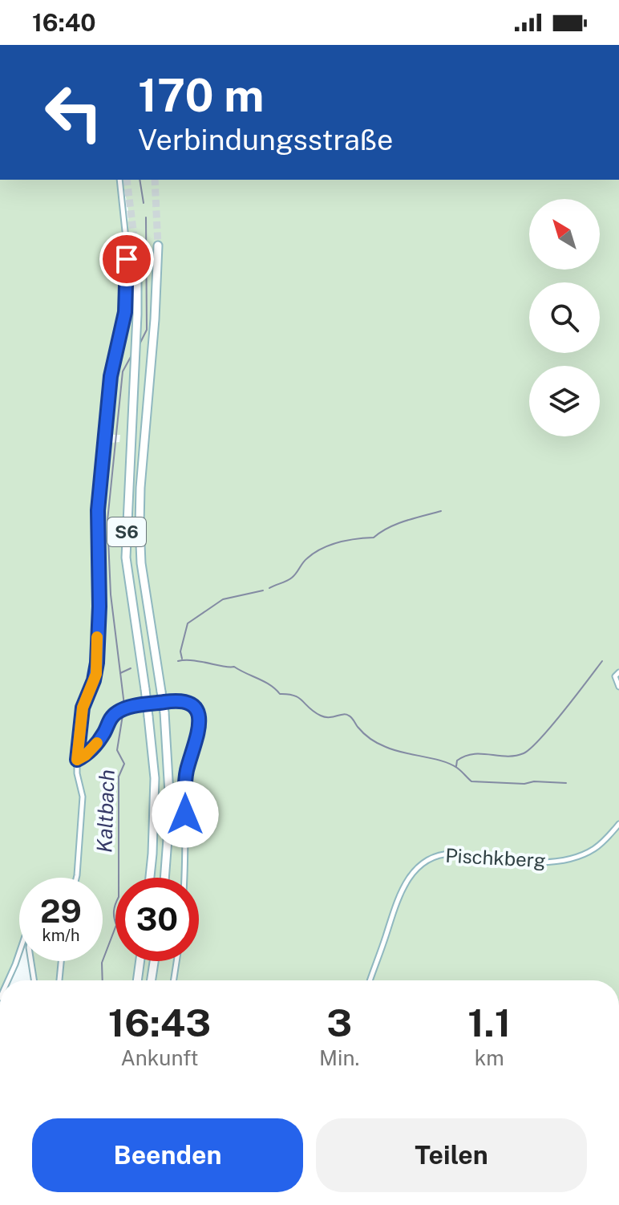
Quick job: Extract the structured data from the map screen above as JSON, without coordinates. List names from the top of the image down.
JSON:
{
  "streets": {
    "highway": ["S6"],
    "street": ["Pischkberg"]
  },
  "water": ["Kaltbach"],
  "north": "top left",
  "page": {
    "status": "16:40",
    "turn": ["170 m", "Verbindungsstraße"],
    "speed": "29 km/h",
    "limit": "30",
    "eta": [
      "16:43",
      "Ankunft",
      "3",
      "Min.",
      "1.1",
      "km"
    ],
    "buttons": ["Beenden", "Teilen"]
  }
}
